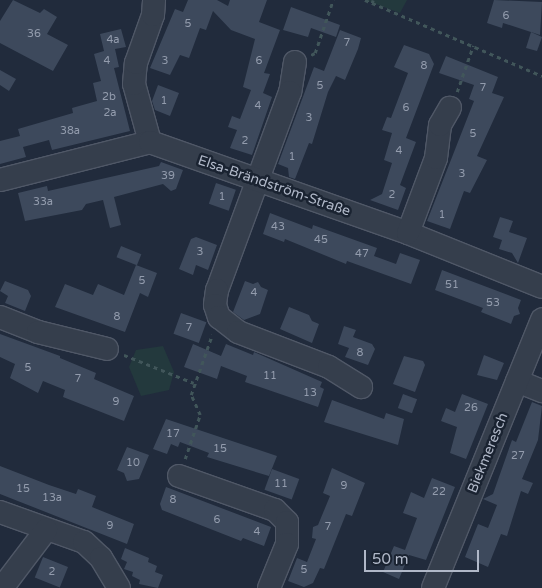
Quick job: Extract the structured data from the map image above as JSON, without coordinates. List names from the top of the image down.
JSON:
{
  "streets": {
    "street": ["Elsa-Brändström-Straße", "Biekmeresch"]
  },
  "house_numbers": [
    "6",
    "5",
    "36",
    "4a",
    "7",
    "4",
    "3",
    "6",
    "8",
    "5",
    "7",
    "2b",
    "1",
    "4",
    "6",
    "2a",
    "3",
    "38a",
    "5",
    "2",
    "4",
    "1",
    "3",
    "39",
    "2",
    "1",
    "33a",
    "1",
    "43",
    "45",
    "3",
    "47",
    "5",
    "51",
    "4",
    "53",
    "8",
    "7",
    "8",
    "5",
    "11",
    "7",
    "13",
    "9",
    "26",
    "17",
    "15",
    "27",
    "10",
    "11",
    "9",
    "15",
    "22",
    "13a",
    "8",
    "6",
    "9",
    "7",
    "4",
    "5",
    "2"
  ],
  "scale_bar": "50 m"
}
